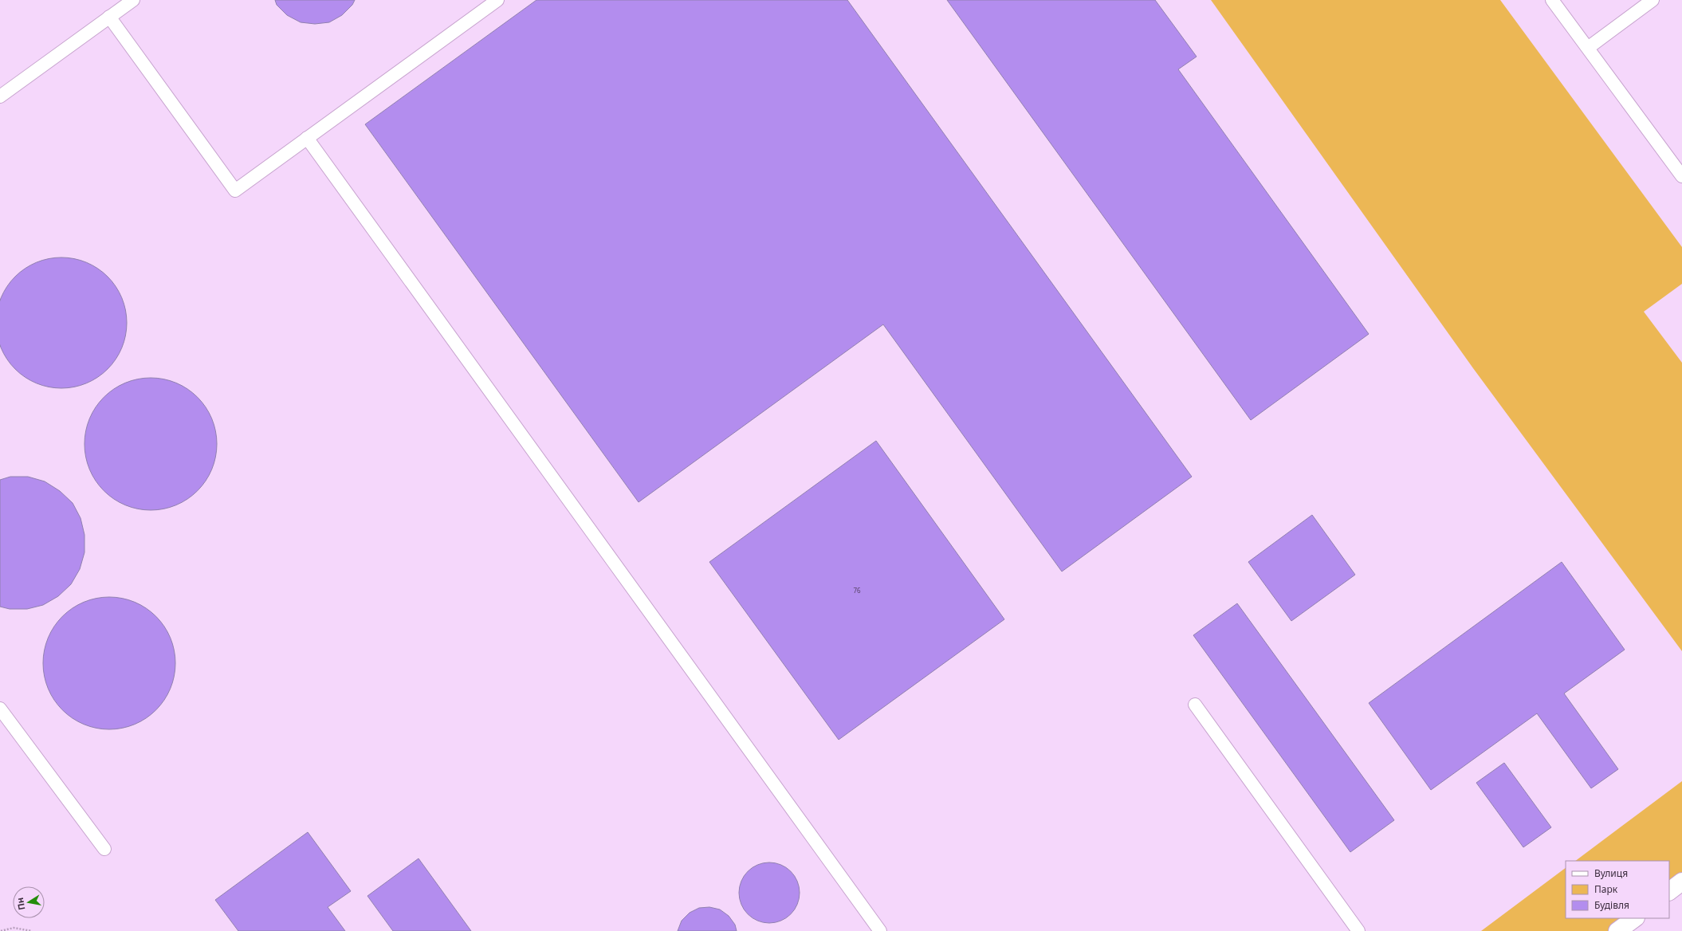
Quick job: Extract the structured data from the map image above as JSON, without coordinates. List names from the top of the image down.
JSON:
{
  "house_numbers": ["76"],
  "legend": ["Вулиця", "Парк", "Будівля"],
  "north": "left"
}
